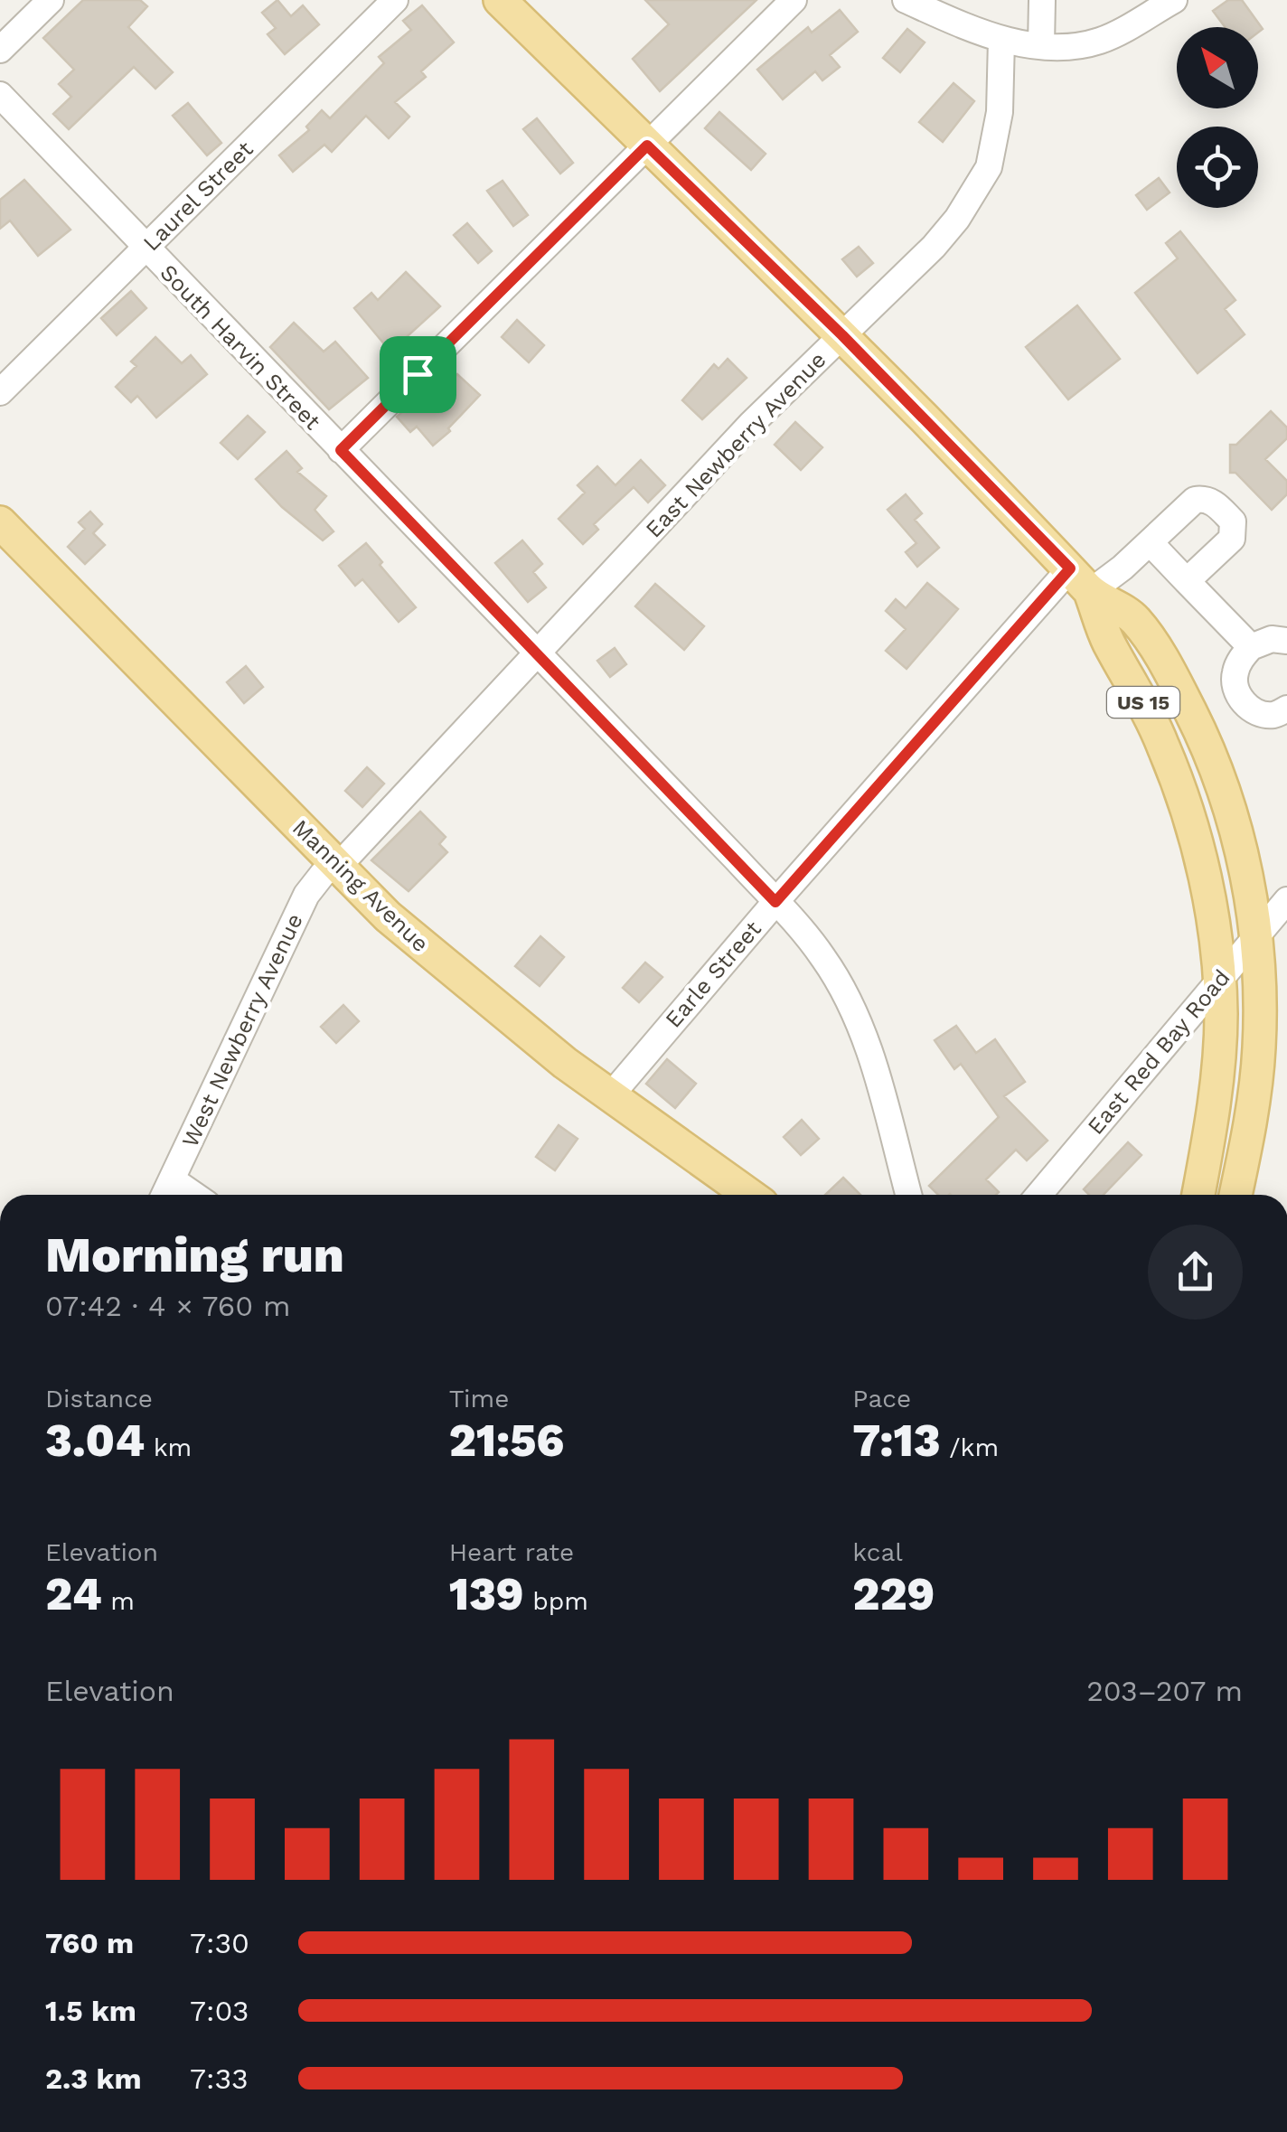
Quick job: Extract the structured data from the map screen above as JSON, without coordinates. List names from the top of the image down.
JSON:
{
  "streets": {
    "main road": ["US 15", "Manning Avenue"],
    "street": [
      "Laurel Street",
      "South Harvin Street",
      "East Newberry Avenue",
      "Earle Street",
      "West Newberry Avenue",
      "East Red Bay Road"
    ]
  },
  "crossings": [
    ["Laurel Street", "South Harvin Street"],
    ["South Harvin Street", "East Newberry Avenue"],
    ["South Harvin Street", "Earle Street"],
    ["East Newberry Avenue", "US 15"],
    ["East Newberry Avenue", "Manning Avenue"],
    ["East Newberry Avenue", "West Newberry Avenue"],
    ["US 15", "Earle Street"],
    ["US 15", "East Red Bay Road"],
    ["Manning Avenue", "Earle Street"],
    ["Manning Avenue", "West Newberry Avenue"]
  ],
  "north": "top left",
  "page": {
    "heading": ["Morning run", "07:42 · 4 × 760 m"],
    "stats": [
      ["Distance", "3.04 km"],
      ["Time", "21:56"],
      ["Pace", "7:13 /km"],
      ["Elevation", "24 m"],
      ["Heart rate", "139 bpm"],
      ["kcal", "229"]
    ],
    "chart": ["Elevation", "203–207 m"],
    "list": [
      {
        "name": "760 m",
        "note": "7:30"
      },
      {
        "name": "1.5 km",
        "note": "7:03"
      },
      {
        "name": "2.3 km",
        "note": "7:33"
      }
    ]
  }
}
